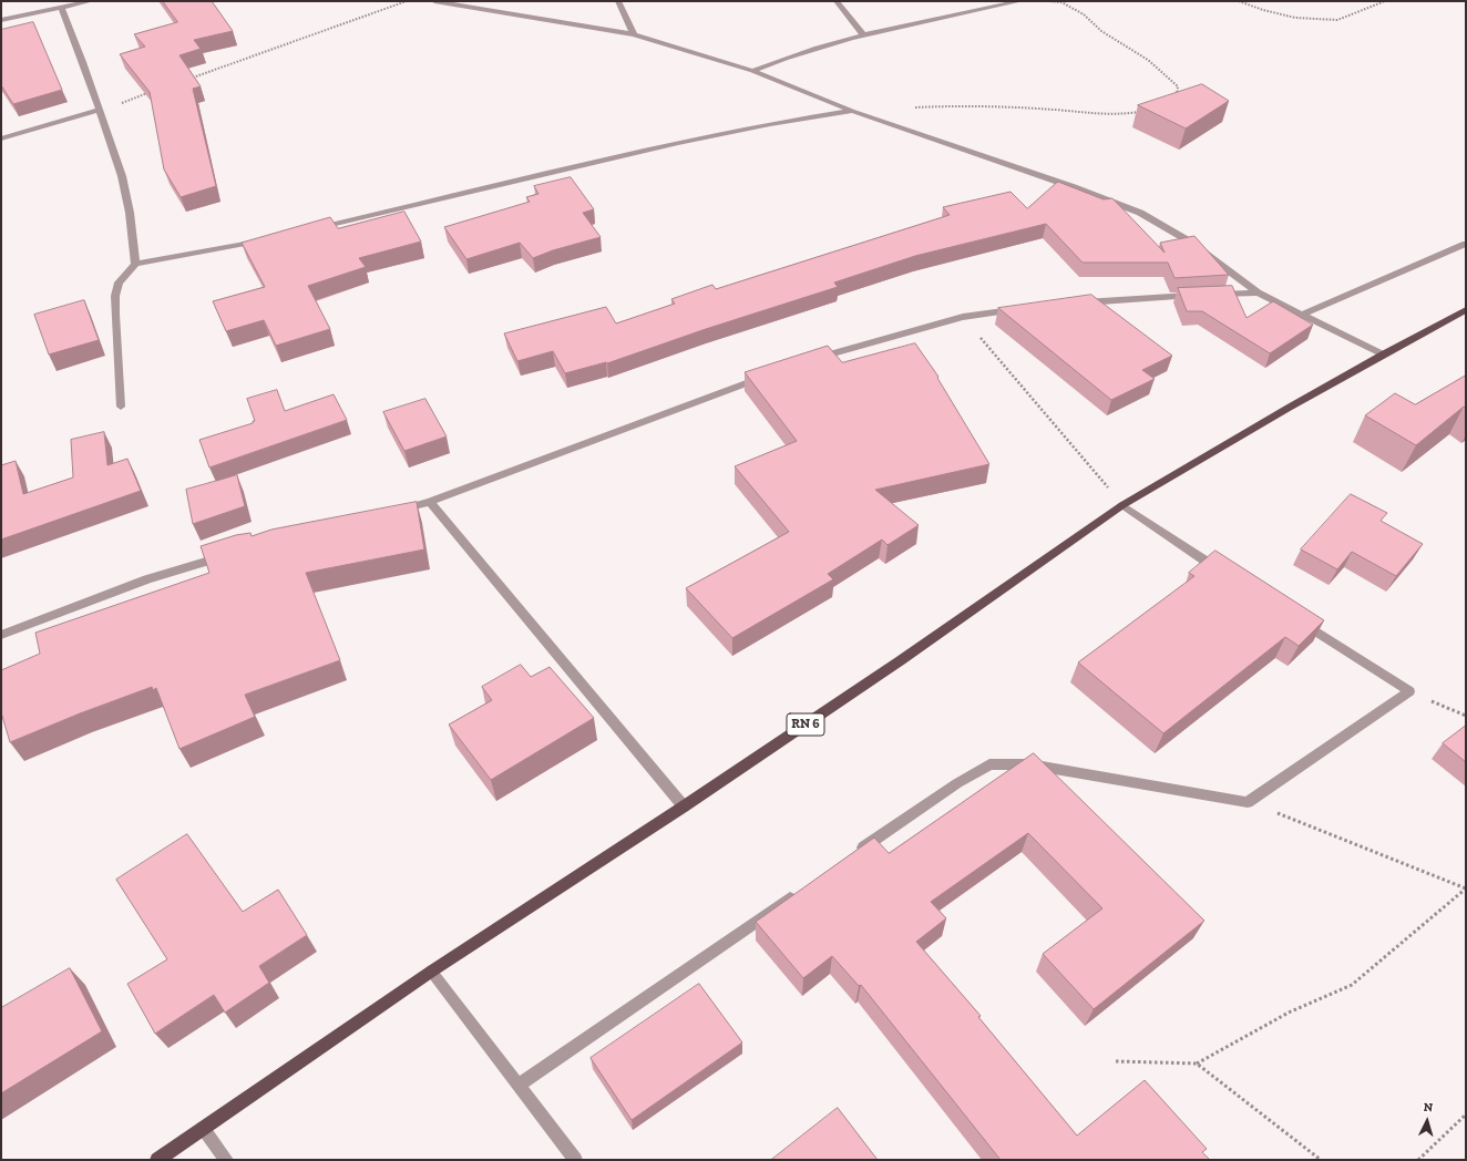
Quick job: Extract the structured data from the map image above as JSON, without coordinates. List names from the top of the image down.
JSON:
{
  "streets": {
    "main road": ["RN 6"]
  },
  "north": "top"
}
